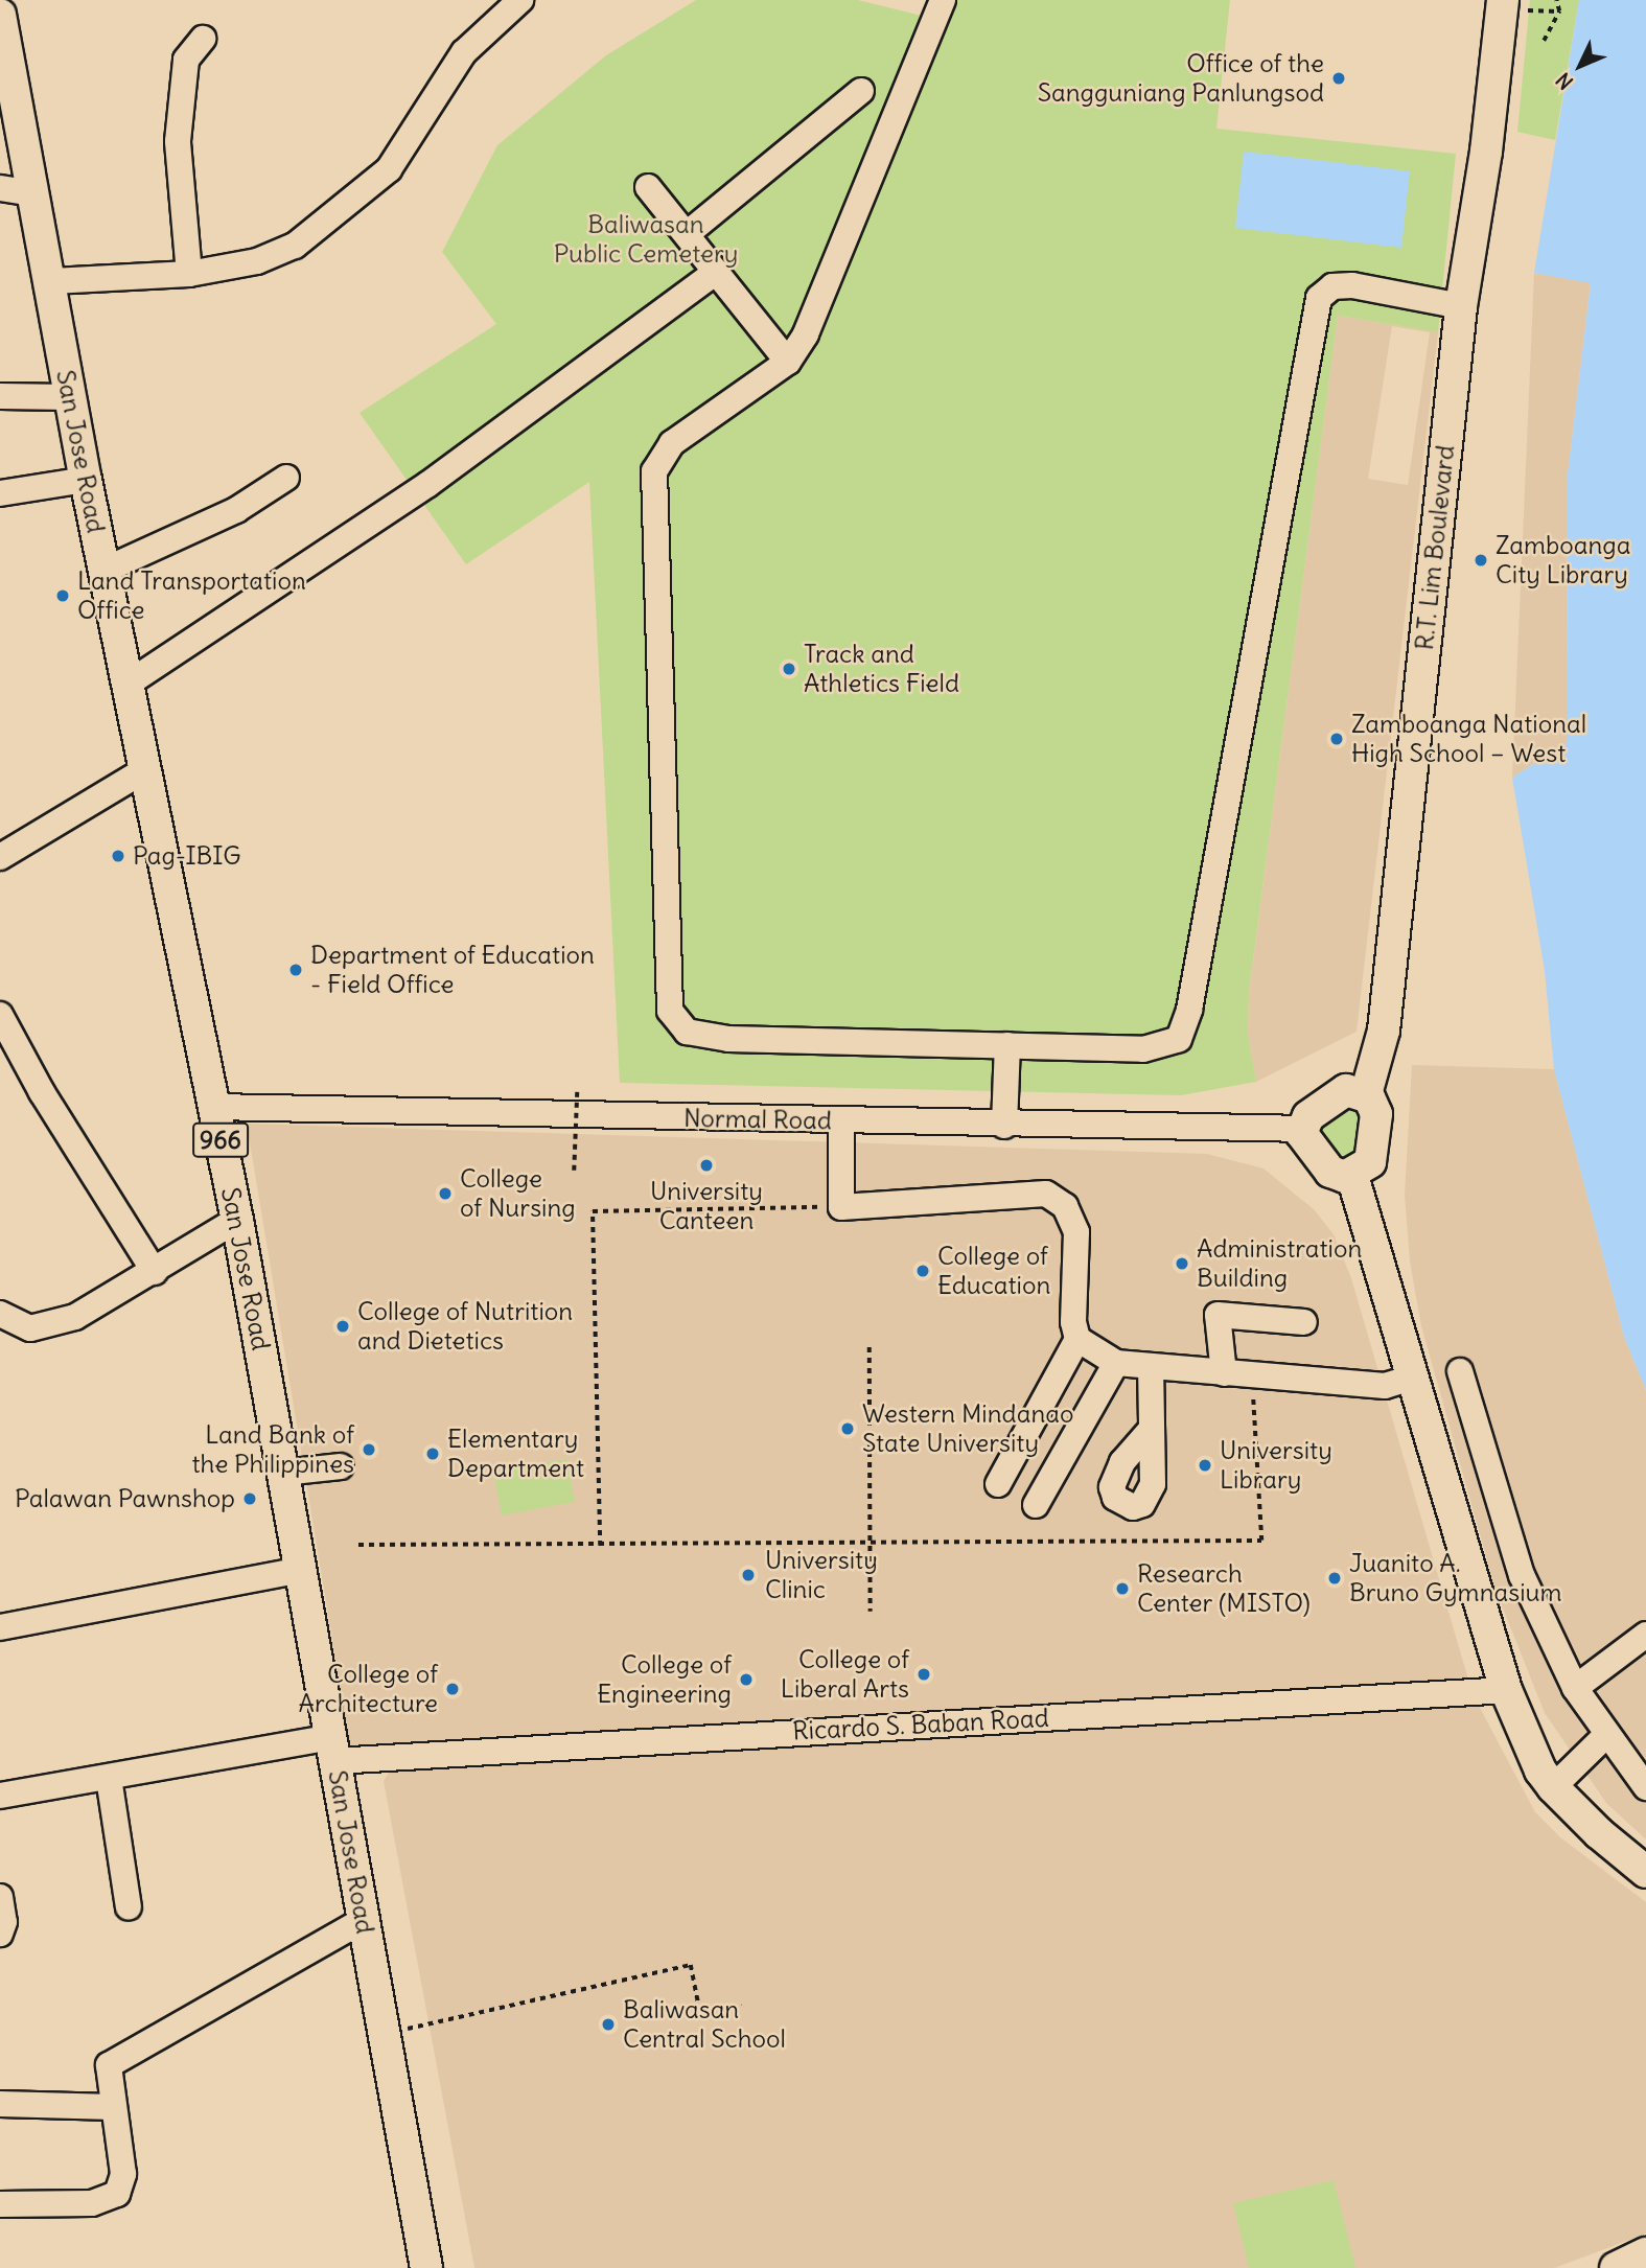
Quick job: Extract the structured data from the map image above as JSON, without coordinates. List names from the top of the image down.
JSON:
{
  "streets": {
    "main road": ["San Jose Road", "R.T. Lim Boulevard", "966"],
    "street": ["Normal Road", "Ricardo S. Baban Road"]
  },
  "crossings": [
    ["San Jose Road", "Normal Road"],
    ["San Jose Road", "Ricardo S. Baban Road"],
    ["R.T. Lim Boulevard", "Normal Road"]
  ],
  "parks": ["Baliwasan Public Cemetery"],
  "places": [
    "Office of the Sangguniang Panlungsod",
    "Zamboanga City Library",
    "Land Transportation Office",
    "Track and Athletics Field",
    "Zamboanga National High School – West",
    "Pag-IBIG",
    "Department of Education - Field Office",
    "University Canteen",
    "College of Nursing",
    "Administration Building",
    "College of Education",
    "College of Nutrition and Dietetics",
    "Western Mindanao State University",
    "Land Bank of the Philippines",
    "Elementary Department",
    "University Library",
    "Palawan Pawnshop",
    "University Clinic",
    "Juanito A. Bruno Gymnasium",
    "Research Center (MISTO)",
    "College of Liberal Arts",
    "College of Engineering",
    "College of Architecture",
    "Baliwasan Central School"
  ],
  "north": "bottom left"
}
